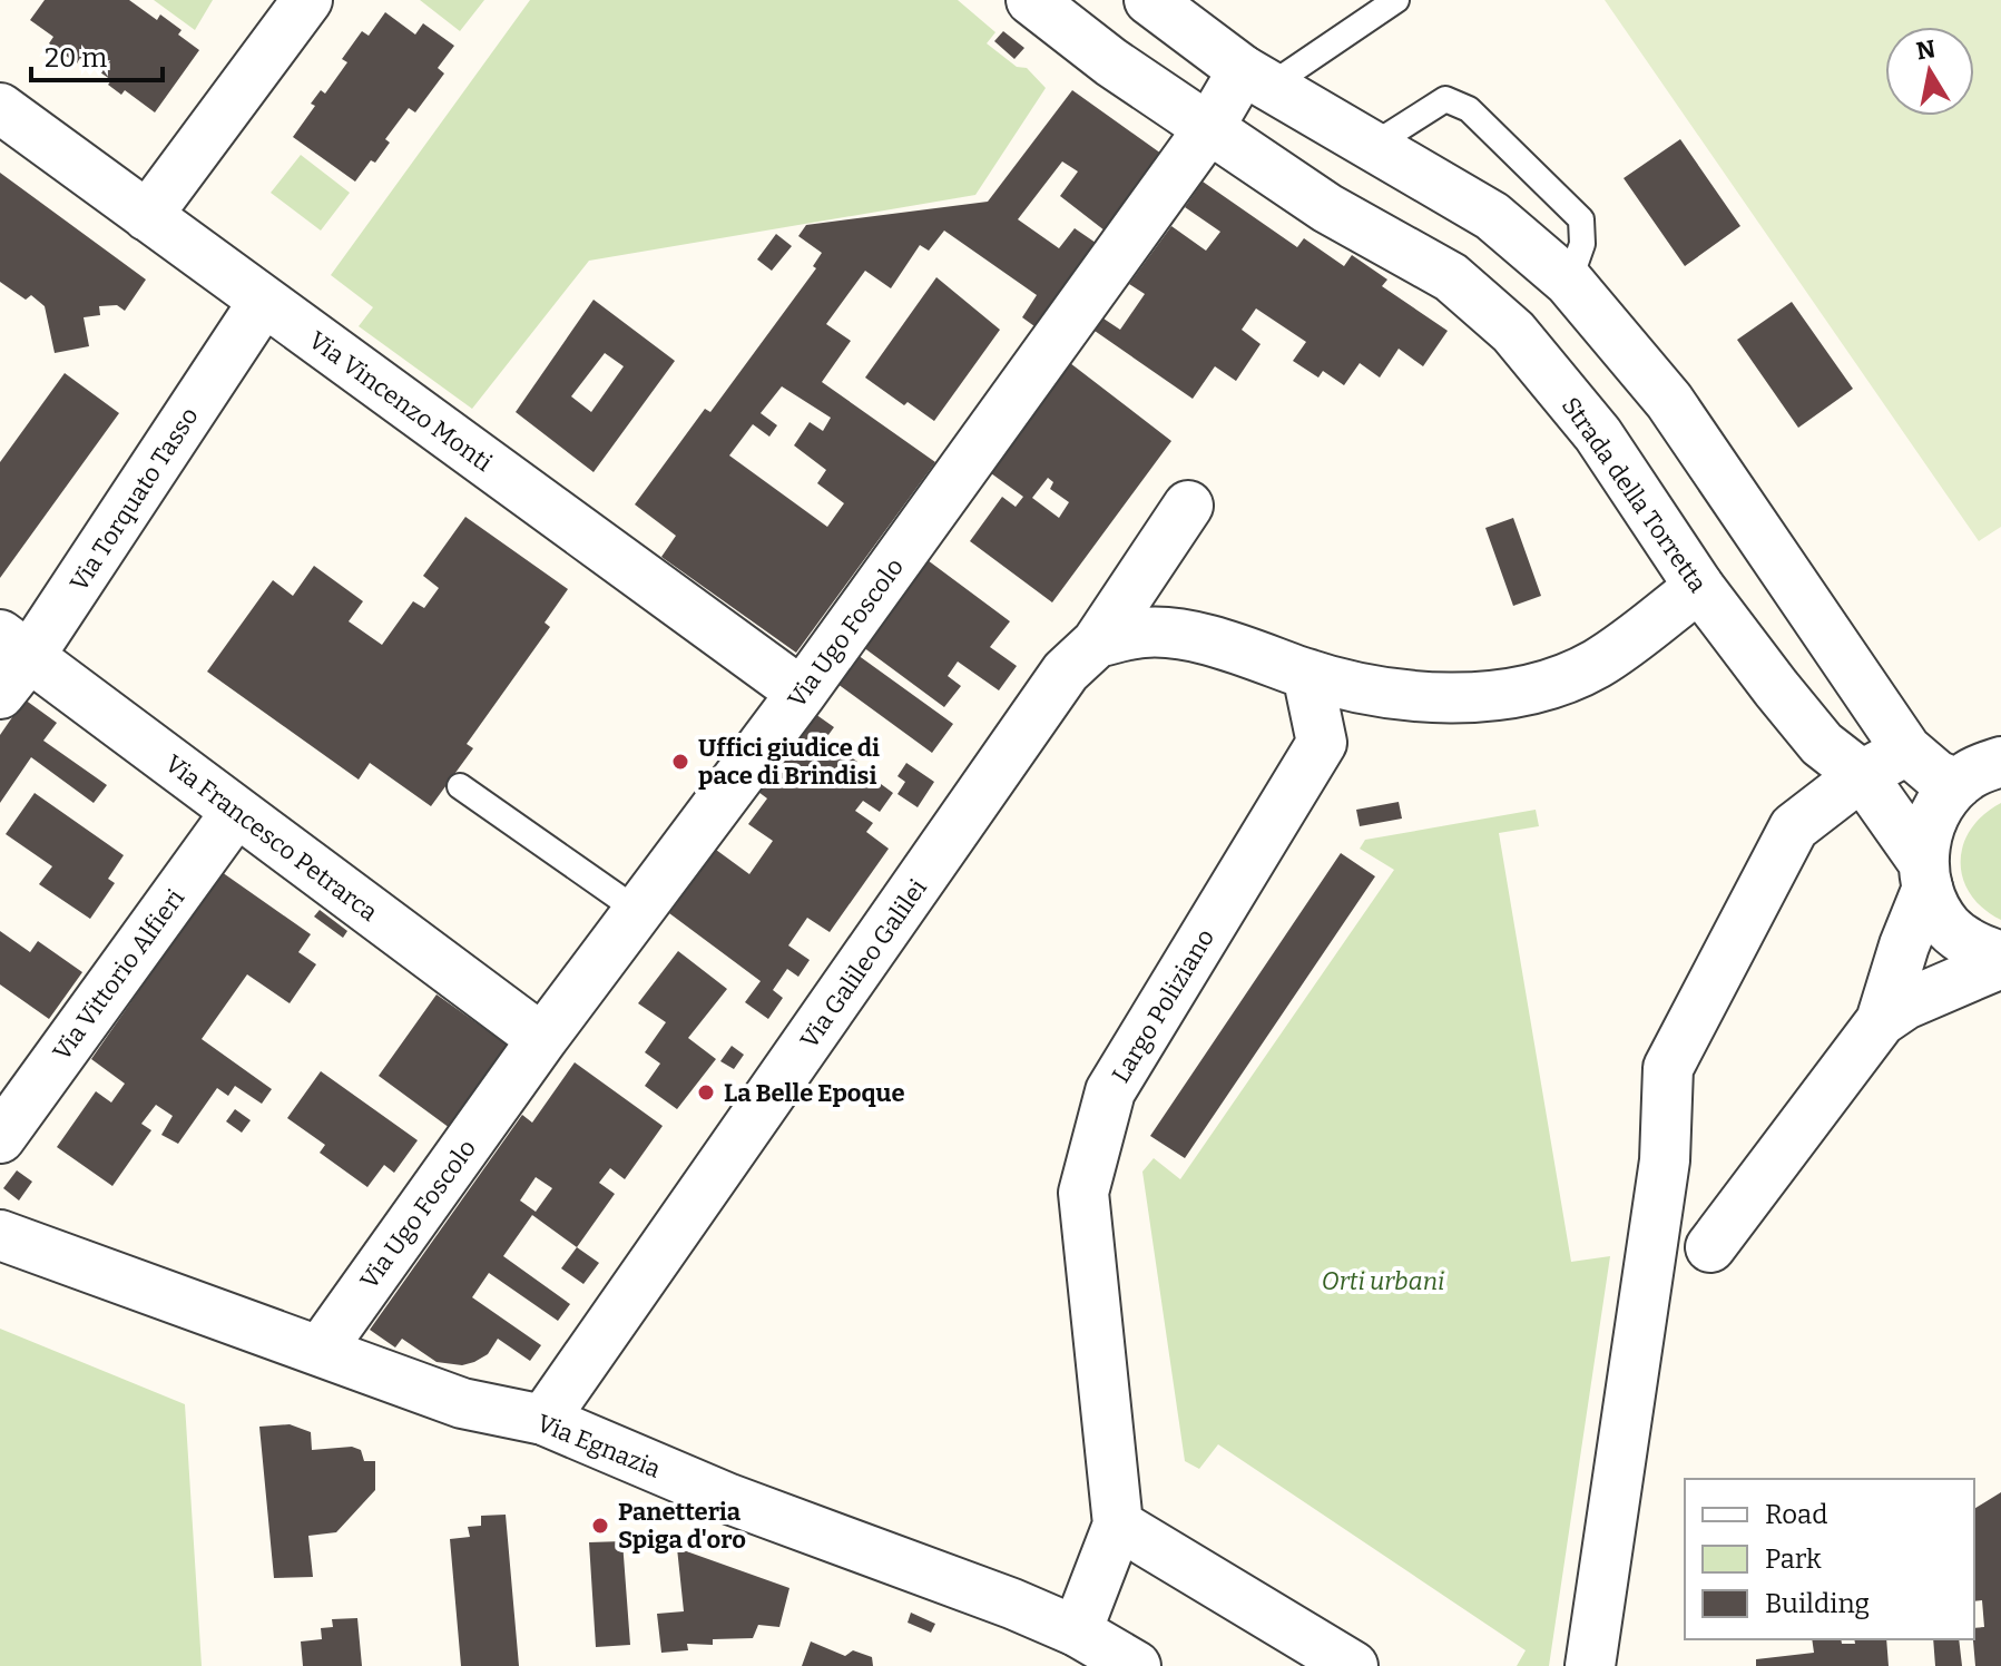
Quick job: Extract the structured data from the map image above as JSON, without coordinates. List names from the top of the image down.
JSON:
{
  "streets": {
    "street": [
      "Via Vincenzo Monti",
      "Strada della Torretta",
      "Via Torquato Tasso",
      "Via Ugo Foscolo",
      "Via Francesco Petrarca",
      "Via Galileo Galilei",
      "Via Vittorio Alfieri",
      "Largo Poliziano",
      "Via Egnazia"
    ]
  },
  "crossings": [
    ["Via Vincenzo Monti", "Via Torquato Tasso"],
    ["Via Vincenzo Monti", "Via Ugo Foscolo"],
    ["Strada della Torretta", "Via Ugo Foscolo"],
    ["Via Torquato Tasso", "Via Francesco Petrarca"],
    ["Via Ugo Foscolo", "Via Francesco Petrarca"],
    ["Via Ugo Foscolo", "Via Egnazia"],
    ["Via Francesco Petrarca", "Via Vittorio Alfieri"],
    ["Via Galileo Galilei", "Via Egnazia"],
    ["Largo Poliziano", "Via Egnazia"]
  ],
  "parks": ["Orti urbani"],
  "places": ["Uffici giudice di pace di Brindisi", "La Belle Epoque", "Panetteria Spiga d'oro"],
  "legend": ["Road", "Park", "Building"],
  "scale_bar": "20 m",
  "north": "top"
}
